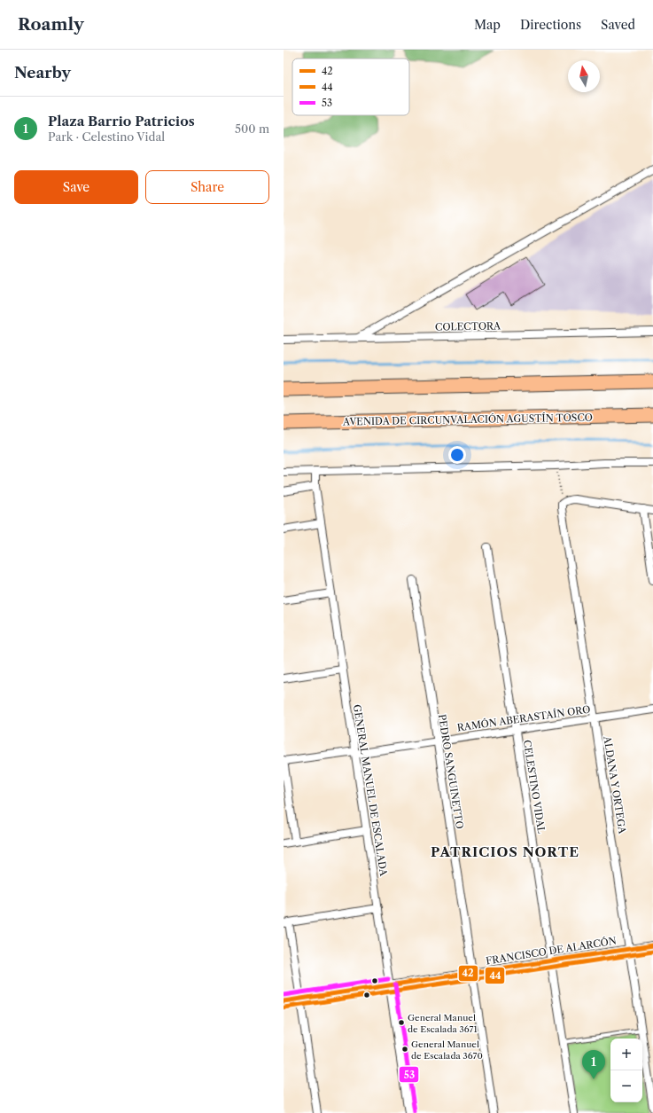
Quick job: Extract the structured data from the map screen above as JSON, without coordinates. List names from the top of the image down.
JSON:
{
  "streets": {
    "highway": ["AVENIDA DE CIRCUNVALACIÓN AGUSTÍN TOSCO"],
    "street": [
      "COLECTORA",
      "RAMÓN ABERASTAÍN ORO",
      "PEDRO SANGUINETTO",
      "ALDANA Y ORTEGA",
      "CELESTINO VIDAL",
      "GENERAL MANUEL DE ESCALADA",
      "FRANCISCO DE ALARCÓN"
    ]
  },
  "crossings": [
    ["RAMÓN ABERASTAÍN ORO", "PEDRO SANGUINETTO"],
    ["RAMÓN ABERASTAÍN ORO", "ALDANA Y ORTEGA"],
    ["RAMÓN ABERASTAÍN ORO", "CELESTINO VIDAL"],
    ["RAMÓN ABERASTAÍN ORO", "GENERAL MANUEL DE ESCALADA"],
    ["PEDRO SANGUINETTO", "FRANCISCO DE ALARCÓN"],
    ["ALDANA Y ORTEGA", "FRANCISCO DE ALARCÓN"],
    ["CELESTINO VIDAL", "FRANCISCO DE ALARCÓN"],
    ["GENERAL MANUEL DE ESCALADA", "FRANCISCO DE ALARCÓN"]
  ],
  "districts": ["PATRICIOS NORTE"],
  "places": ["General Manuel de Escalada 3671", "General Manuel de Escalada 3670"],
  "lines": ["transit line 42", "transit line 44", "transit line 53"],
  "legend": ["42", "44", "53"],
  "north": "top",
  "page": {
    "header": "Roamly",
    "nav": ["Map", "Directions", "Saved"],
    "heading": "Nearby",
    "list": [
      {
        "mark": "1",
        "name": "Plaza Barrio Patricios",
        "note": "Park · Celestino Vidal",
        "value": "500 m"
      }
    ],
    "buttons": ["Save", "Share"],
    "map_buttons": ["+", "−"],
    "pins": "1"
  }
}
